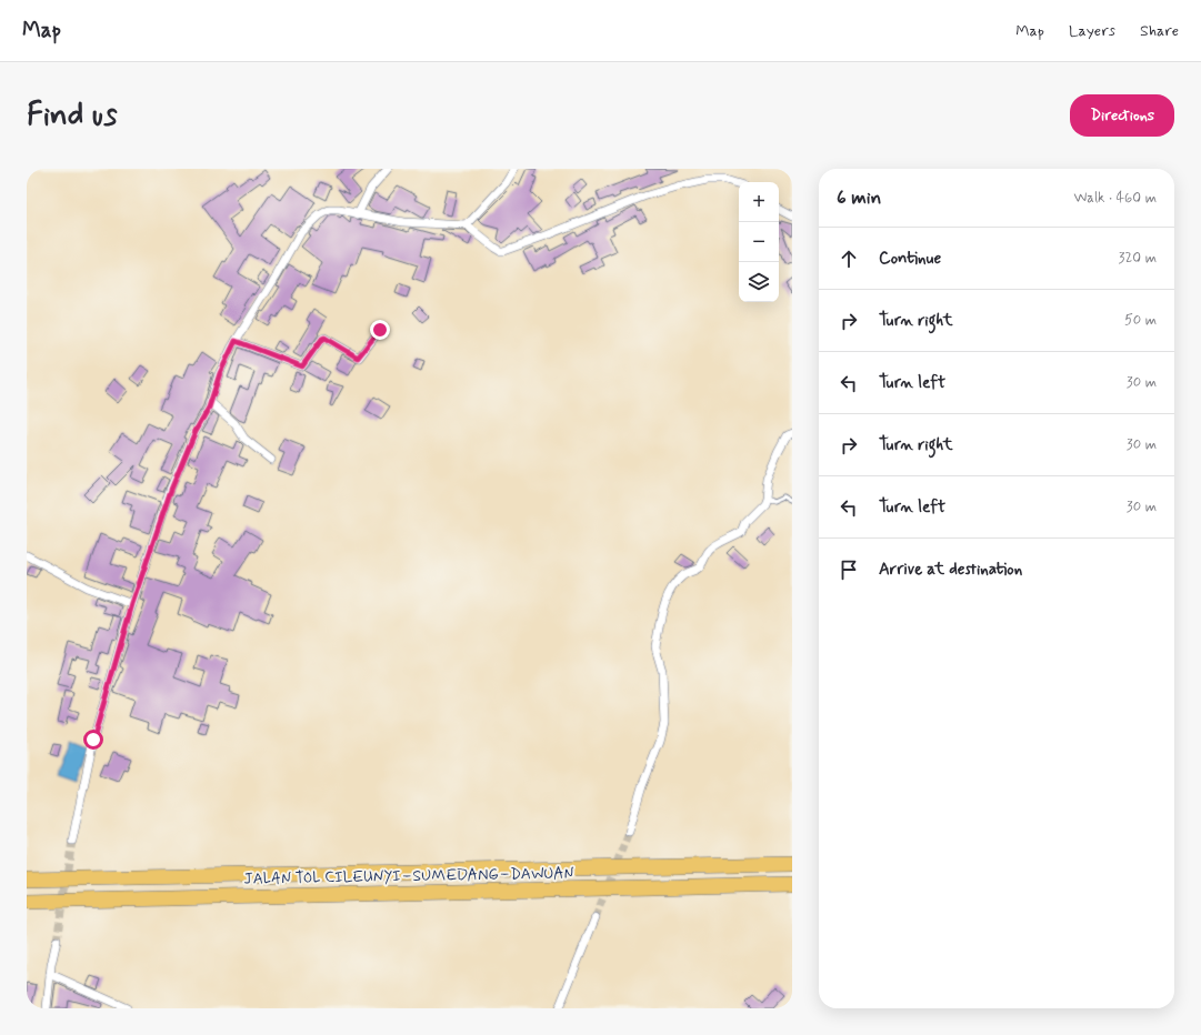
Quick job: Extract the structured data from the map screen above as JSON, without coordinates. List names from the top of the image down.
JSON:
{
  "streets": {
    "highway": ["JALAN TOL CILEUNYI–SUMEDANG–DAWUAN"]
  },
  "page": {
    "header": "Map",
    "nav": ["Map", "Layers", "Share"],
    "buttons": "Directions",
    "title": "Find us",
    "heading": ["6 min", "Walk · 460 m"],
    "map_buttons": ["+", "−"],
    "list": [
      ["Continue", "320 m"],
      ["Turn right", "50 m"],
      ["Turn left", "30 m"],
      ["Turn right", "30 m"],
      ["Turn left", "30 m"],
      "Arrive at destination"
    ]
  }
}
